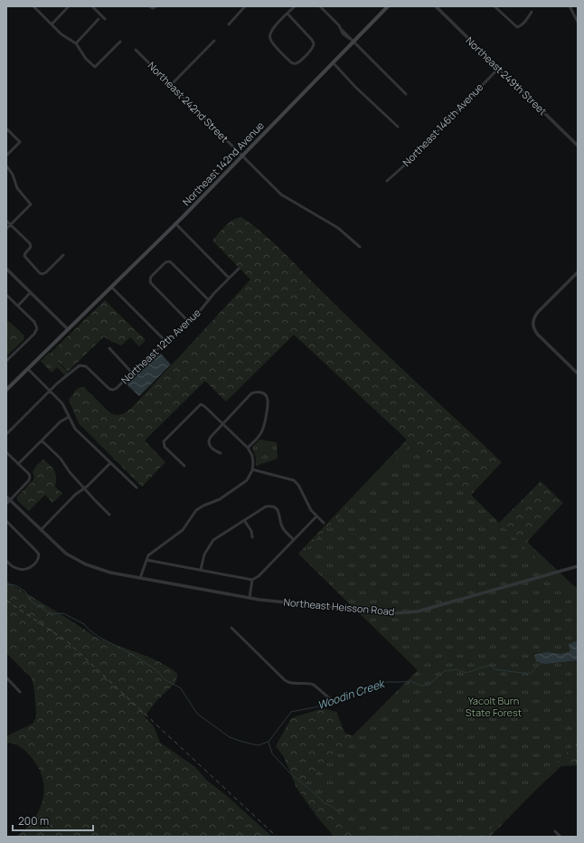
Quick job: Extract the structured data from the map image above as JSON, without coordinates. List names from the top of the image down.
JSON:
{
  "streets": {
    "main road": ["Northeast 142nd Avenue"],
    "street": [
      "Northeast 249th Street",
      "Northeast 242nd Street",
      "Northeast 146th Avenue",
      "Northeast 12th Avenue",
      "Northeast Heisson Road"
    ]
  },
  "crossings": [
    ["Northeast 249th Street", "Northeast 146th Avenue"],
    ["Northeast 242nd Street", "Northeast 142nd Avenue"]
  ],
  "water": ["Woodin Creek"],
  "parks": ["Yacolt Burn State Forest"],
  "scale_bar": "200 m"
}
